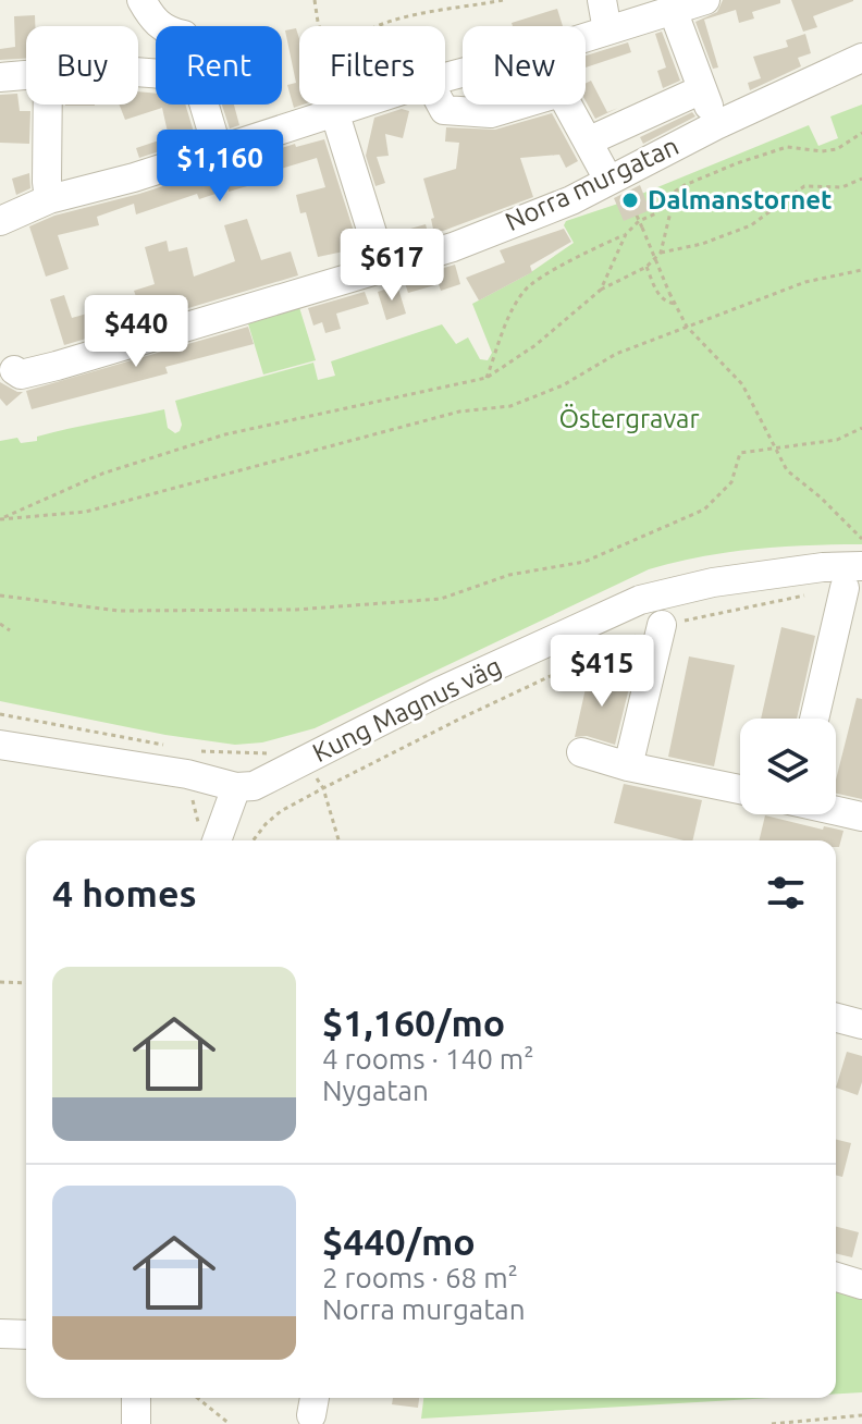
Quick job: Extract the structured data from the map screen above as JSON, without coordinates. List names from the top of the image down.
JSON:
{
  "streets": {
    "street": ["Norra murgatan", "Kung Magnus väg"]
  },
  "parks": ["Östergravar"],
  "places": ["Dalmanstornet"],
  "page": {
    "chip": [
      "Buy",
      "Rent",
      "Filters",
      "New"
    ],
    "price": [
      "$1,160",
      "$617",
      "$440",
      "$415"
    ],
    "heading": "4 homes",
    "list": [
      {
        "name": "$1,160/mo",
        "note": "4 rooms · 140 m² · Nygatan"
      },
      {
        "name": "$440/mo",
        "note": "2 rooms · 68 m² · Norra murgatan"
      }
    ]
  }
}
